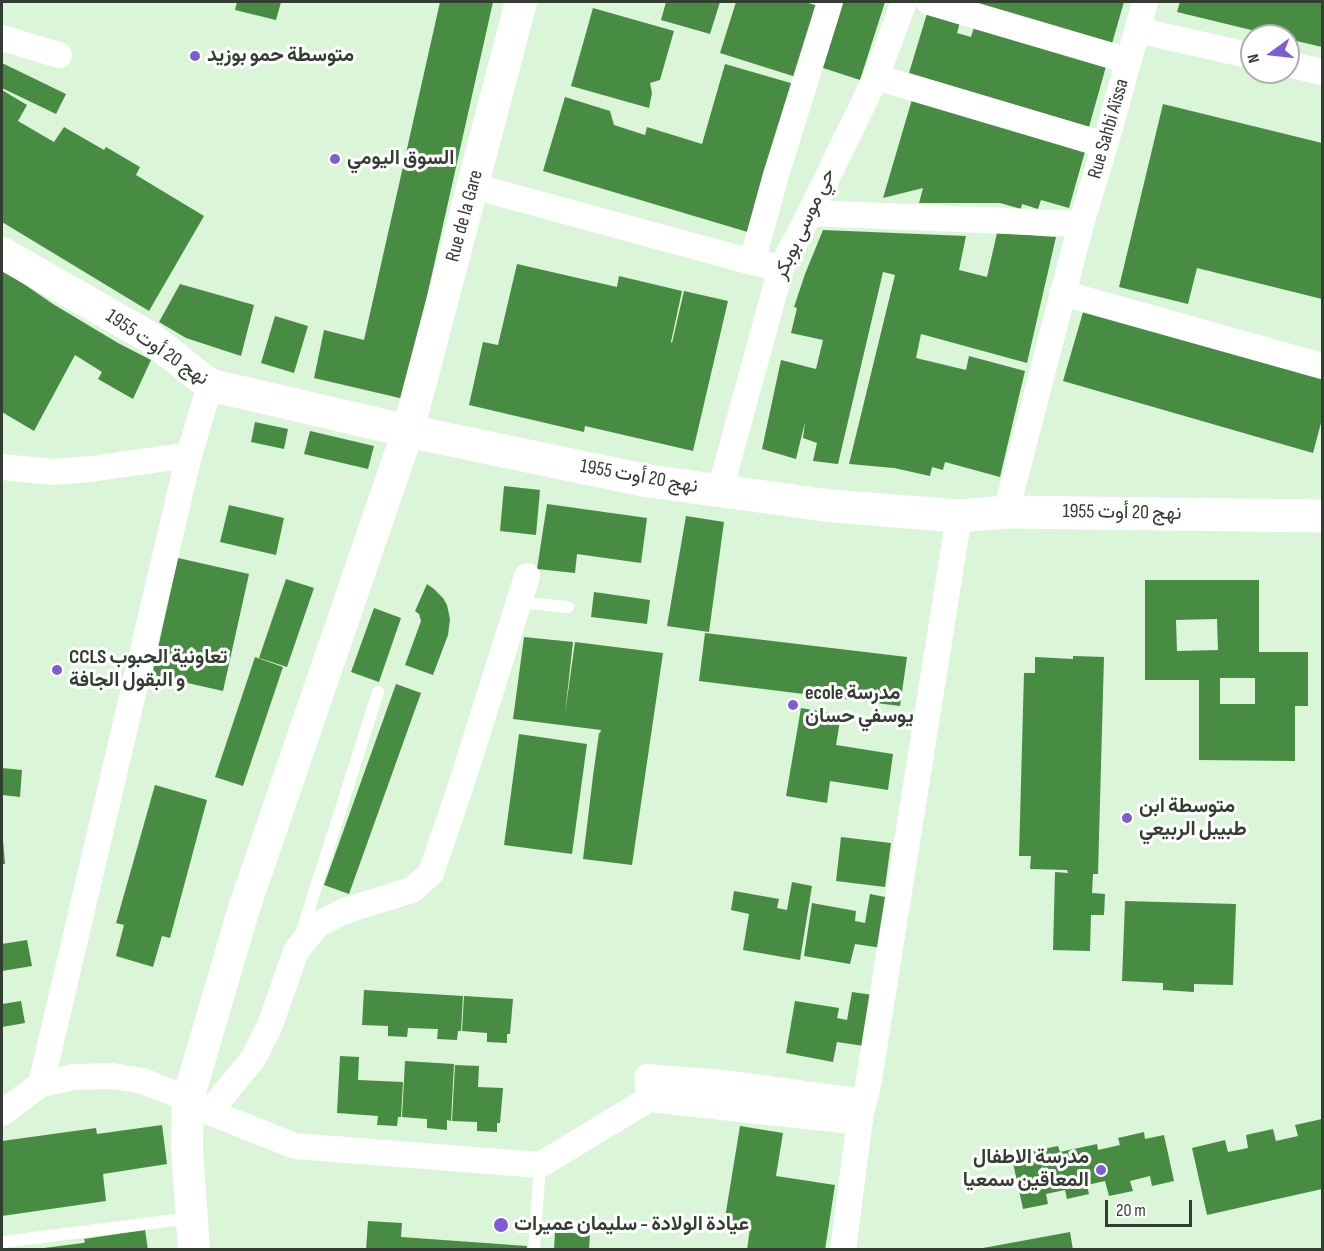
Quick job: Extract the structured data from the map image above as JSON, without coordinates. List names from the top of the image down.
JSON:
{
  "streets": {
    "main road": ["نهج 20 أوت 1955"],
    "street": ["Rue Sahbi Aïssa", "Rue de la Gare", "حي موسى بوبكر"]
  },
  "crossings": [
    ["Rue Sahbi Aïssa", "نهج 20 أوت 1955"],
    ["Rue de la Gare", "نهج 20 أوت 1955"],
    ["حي موسى بوبكر", "نهج 20 أوت 1955"]
  ],
  "places": [
    "متوسطة حمو بوزيد",
    "السوق اليومي",
    "CCLS تعاونية الحبوب و البقول الجافة",
    "ecole مدرسة يوسفي حسان",
    "متوسطة ابن طبيبل الربيعي",
    "مدرسة الاطفال المعاقين سمعيا",
    "عيادة الولادة - سليمان عميرات"
  ],
  "scale_bar": "20 m",
  "north": "left"
}
